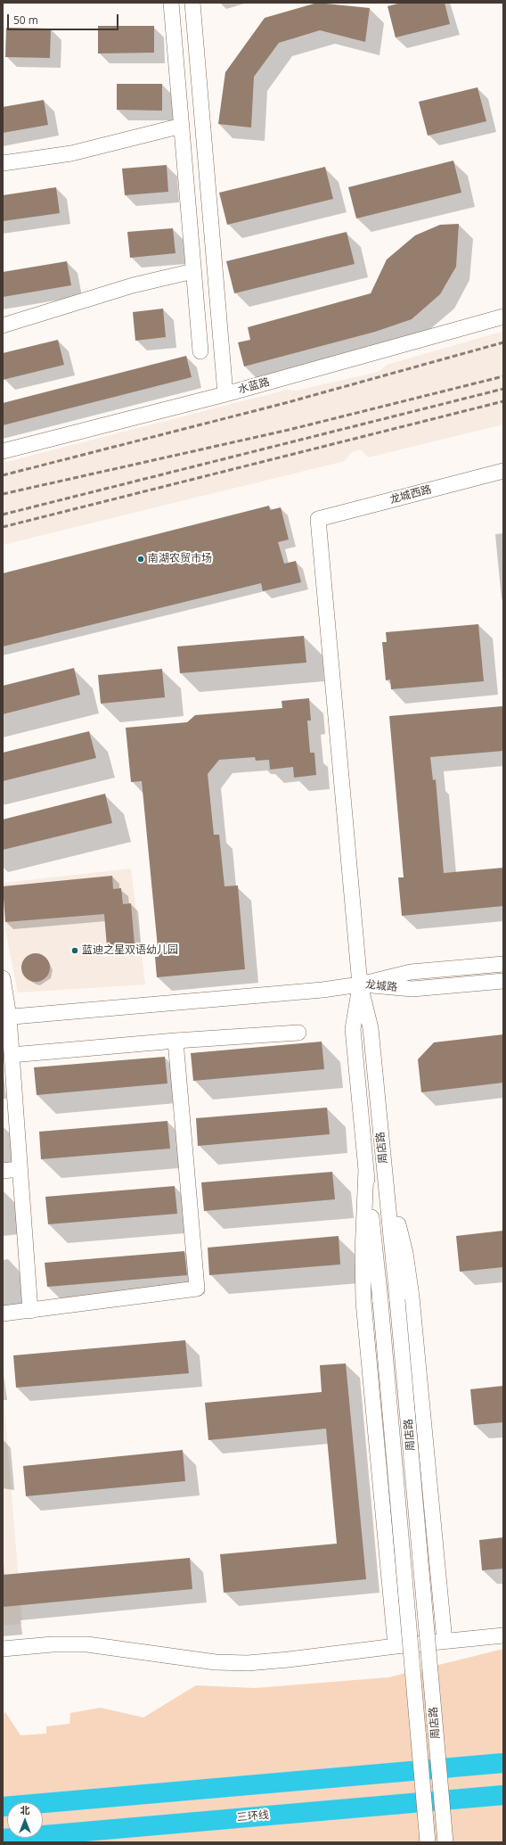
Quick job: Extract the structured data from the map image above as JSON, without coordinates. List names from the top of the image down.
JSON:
{
  "streets": {
    "highway": ["三环线"],
    "street": [
      "水蓝路",
      "龙城西路",
      "龙城路",
      "周店路"
    ]
  },
  "crossings": [
    ["龙城西路", "龙城路"],
    ["龙城西路", "周店路"],
    ["龙城路", "周店路"]
  ],
  "places": ["南湖农贸市场", "蓝迪之星双语幼儿园"],
  "scale_bar": "50 m",
  "north": "top"
}
